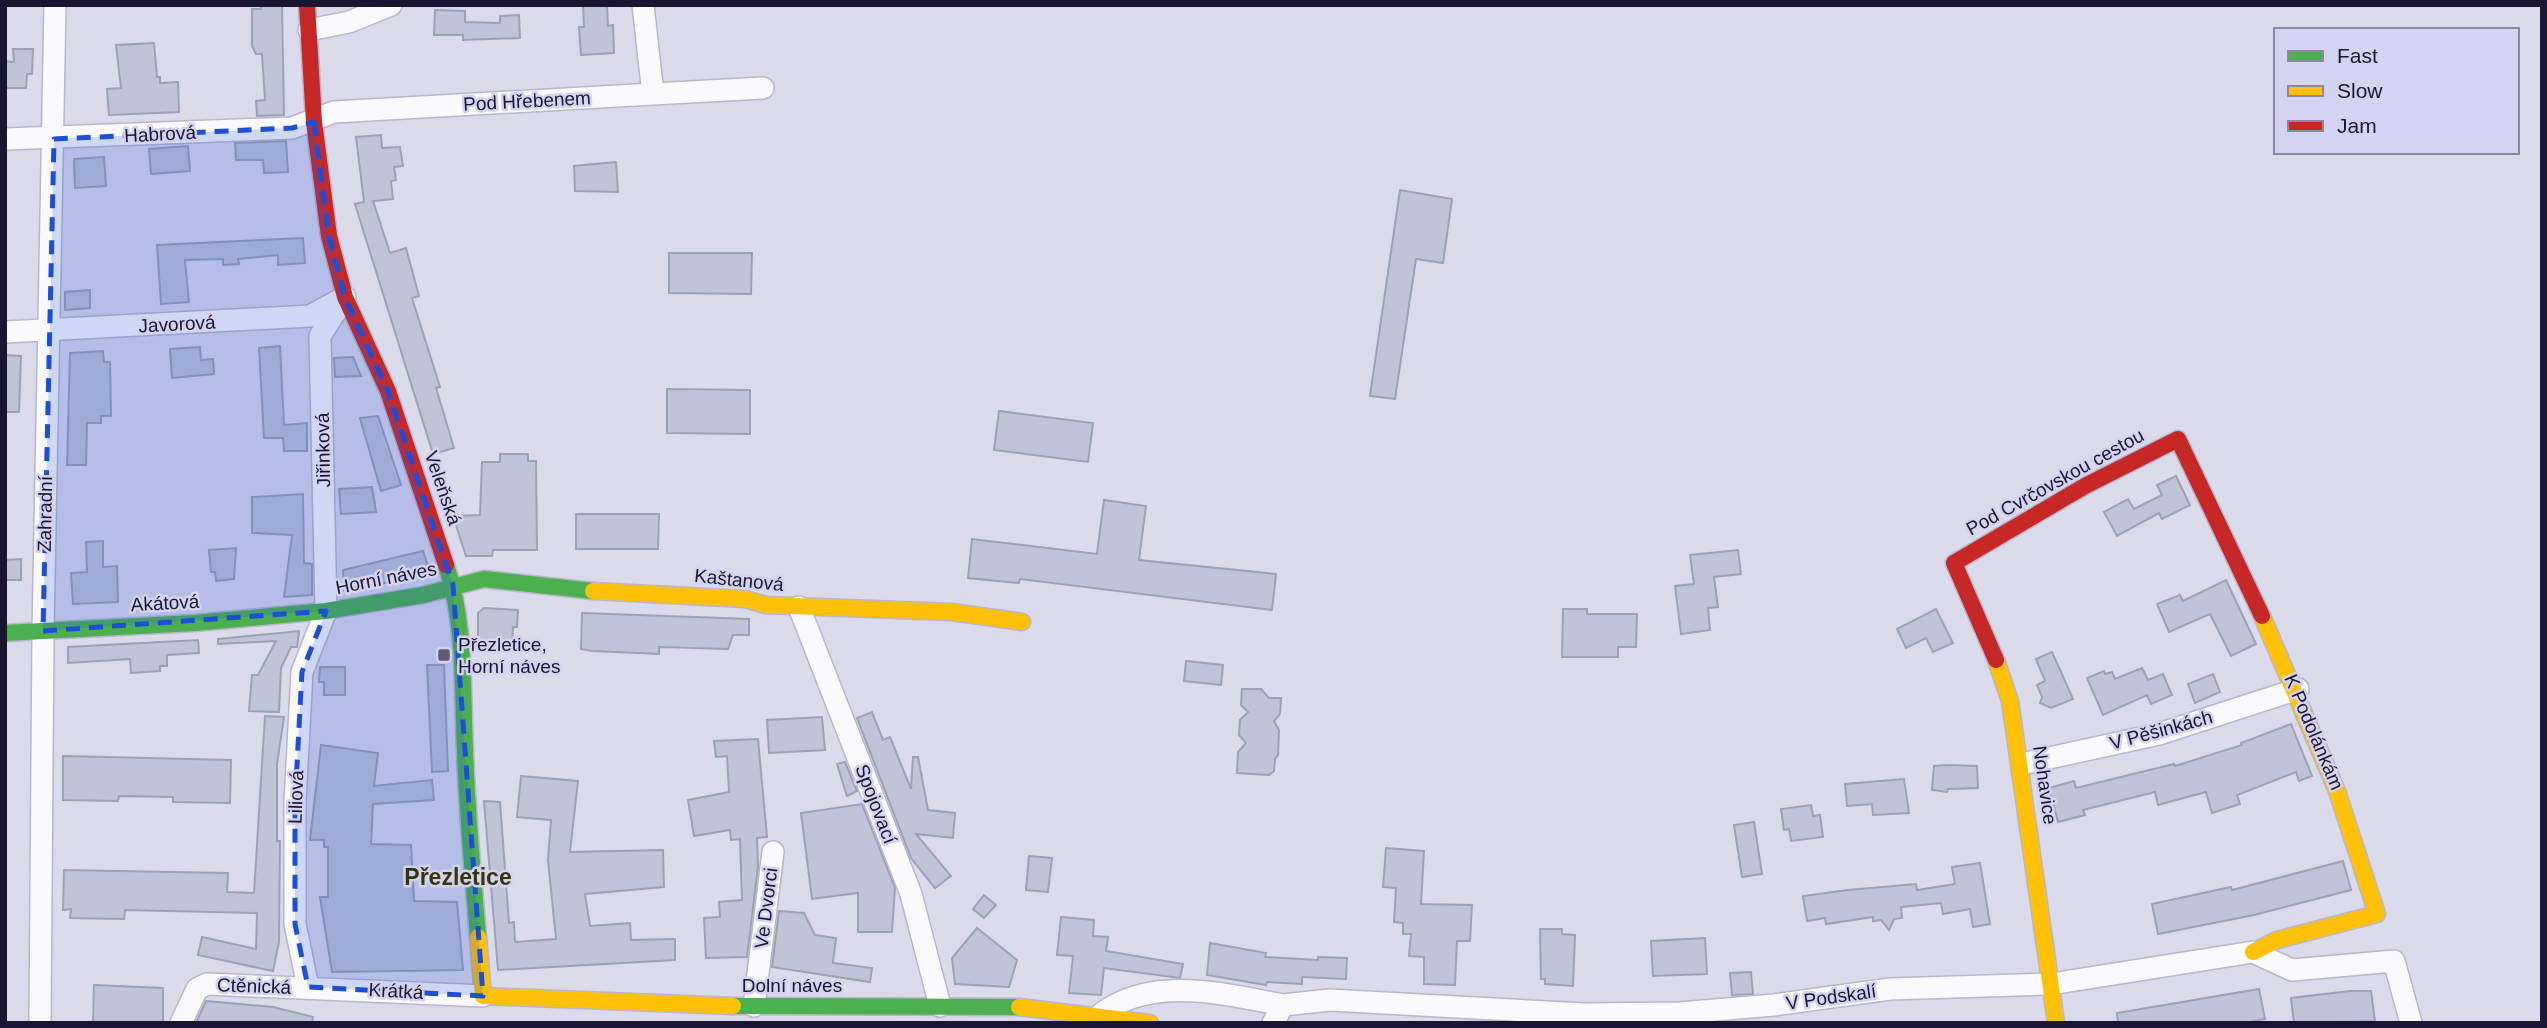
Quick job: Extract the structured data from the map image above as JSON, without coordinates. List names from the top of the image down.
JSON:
{
  "streets": {
    "street": [
      "Pod Hřebenem",
      "Habrová",
      "Javorová",
      "Jiřinková",
      "Pod Cvrčovskou cestou",
      "Veleňská",
      "Zahradní",
      "Horní náves",
      "Kaštanová",
      "Akátová",
      "V Pěšinkách",
      "K Podolánkám",
      "Nohavice",
      "Liliová",
      "Spojovací",
      "Ve Dvorci",
      "Dolní náves",
      "Ctěnická",
      "Krátká",
      "V Podskalí"
    ]
  },
  "crossings": [
    ["Pod Hřebenem", "Habrová"],
    ["Pod Hřebenem", "Veleňská"],
    ["Habrová", "Veleňská"],
    ["Habrová", "Zahradní"],
    ["Javorová", "Jiřinková"],
    ["Javorová", "Veleňská"],
    ["Javorová", "Zahradní"],
    ["Jiřinková", "Veleňská"],
    ["Jiřinková", "Horní náves"],
    ["Jiřinková", "Akátová"],
    ["Jiřinková", "Liliová"],
    ["Pod Cvrčovskou cestou", "K Podolánkám"],
    ["Pod Cvrčovskou cestou", "Nohavice"],
    ["Veleňská", "Horní náves"],
    ["Veleňská", "Kaštanová"],
    ["Veleňská", "Dolní náves"],
    ["Veleňská", "Krátká"],
    ["Zahradní", "Akátová"],
    ["Horní náves", "Kaštanová"],
    ["Horní náves", "Akátová"],
    ["Horní náves", "Liliová"],
    ["Kaštanová", "Spojovací"],
    ["Akátová", "Liliová"],
    ["V Pěšinkách", "K Podolánkám"],
    ["V Pěšinkách", "Nohavice"],
    ["K Podolánkám", "V Podskalí"],
    ["Nohavice", "V Podskalí"],
    ["Liliová", "Ctěnická"],
    ["Liliová", "Krátká"],
    ["Spojovací", "Dolní náves"],
    ["Ve Dvorci", "Dolní náves"],
    ["Dolní náves", "Krátká"],
    ["Dolní náves", "V Podskalí"],
    ["Ctěnická", "Krátká"]
  ],
  "districts": ["Přezletice"],
  "places": {
    "transit": ["Přezletice, Horní náves"]
  },
  "legend": ["Fast", "Slow", "Jam"]
}
